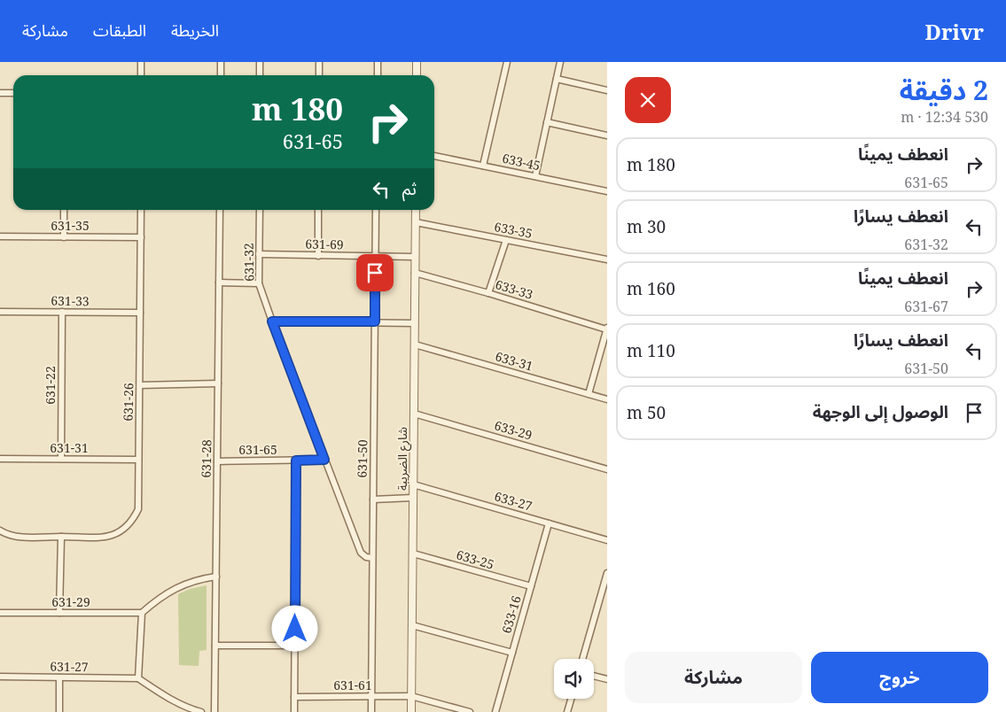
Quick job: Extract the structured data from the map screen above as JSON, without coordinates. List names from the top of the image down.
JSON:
{
  "streets": {
    "street": [
      "633-45",
      "631-35",
      "633-35",
      "631-69",
      "631-32",
      "633-33",
      "631-33",
      "633-31",
      "631-22",
      "631-26",
      "633-29",
      "631-31",
      "631-65",
      "631-28",
      "631-50",
      "شارع الضريبة",
      "633-27",
      "633-25",
      "631-29",
      "633-16",
      "631-27",
      "631-61"
    ]
  },
  "crossings": [
    ["631-35", "631-26"],
    ["633-35", "شارع الضريبة"],
    ["631-69", "631-32"],
    ["631-69", "631-50"],
    ["631-69", "شارع الضريبة"],
    ["631-32", "631-65"],
    ["631-32", "631-50"],
    ["633-33", "شارع الضريبة"],
    ["631-33", "631-22"],
    ["631-33", "631-26"],
    ["633-31", "شارع الضريبة"],
    ["631-22", "631-31"],
    ["631-26", "631-31"],
    ["633-29", "شارع الضريبة"],
    ["631-65", "631-28"],
    ["631-50", "631-61"],
    ["شارع الضريبة", "633-27"],
    ["شارع الضريبة", "633-25"],
    ["شارع الضريبة", "631-61"],
    ["633-27", "633-16"],
    ["633-25", "633-16"]
  ],
  "page": {
    "header": "Drivr",
    "nav": ["الخريطة", "الطبقات", "مشاركة"],
    "heading": ["2 دقيقة", "530 m · 12:34"],
    "turn": ["180 m", "631-65"],
    "list": [
      {
        "name": "انعطف يمينًا",
        "note": "631-65",
        "value": "180 m"
      },
      {
        "name": "انعطف يسارًا",
        "note": "631-32",
        "value": "30 m"
      },
      {
        "name": "انعطف يمينًا",
        "note": "631-67",
        "value": "160 m"
      },
      {
        "name": "انعطف يسارًا",
        "note": "631-50",
        "value": "110 m"
      },
      {
        "name": "الوصول إلى الوجهة",
        "value": "50 m"
      }
    ],
    "then": "ثم",
    "buttons": ["خروج", "مشاركة"]
  }
}
